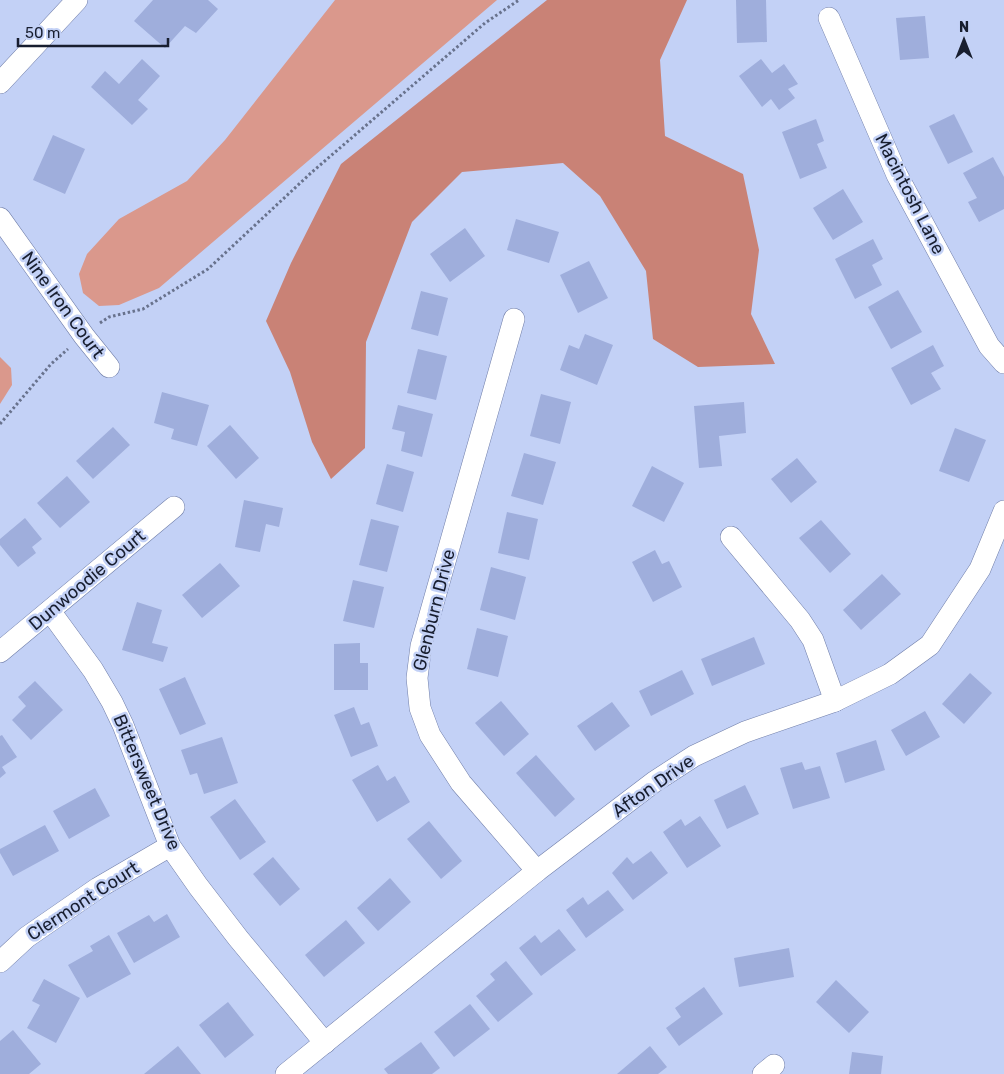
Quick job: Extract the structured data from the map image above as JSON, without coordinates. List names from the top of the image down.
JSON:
{
  "streets": {
    "street": [
      "Macintosh Lane",
      "Nine Iron Court",
      "Dunwoodie Court",
      "Glenburn Drive",
      "Bittersweet Drive",
      "Afton Drive",
      "Clermont Court"
    ]
  },
  "crossings": [
    ["Dunwoodie Court", "Bittersweet Drive"],
    ["Glenburn Drive", "Afton Drive"],
    ["Bittersweet Drive", "Afton Drive"],
    ["Bittersweet Drive", "Clermont Court"]
  ],
  "scale_bar": "50 m",
  "north": "top"
}
